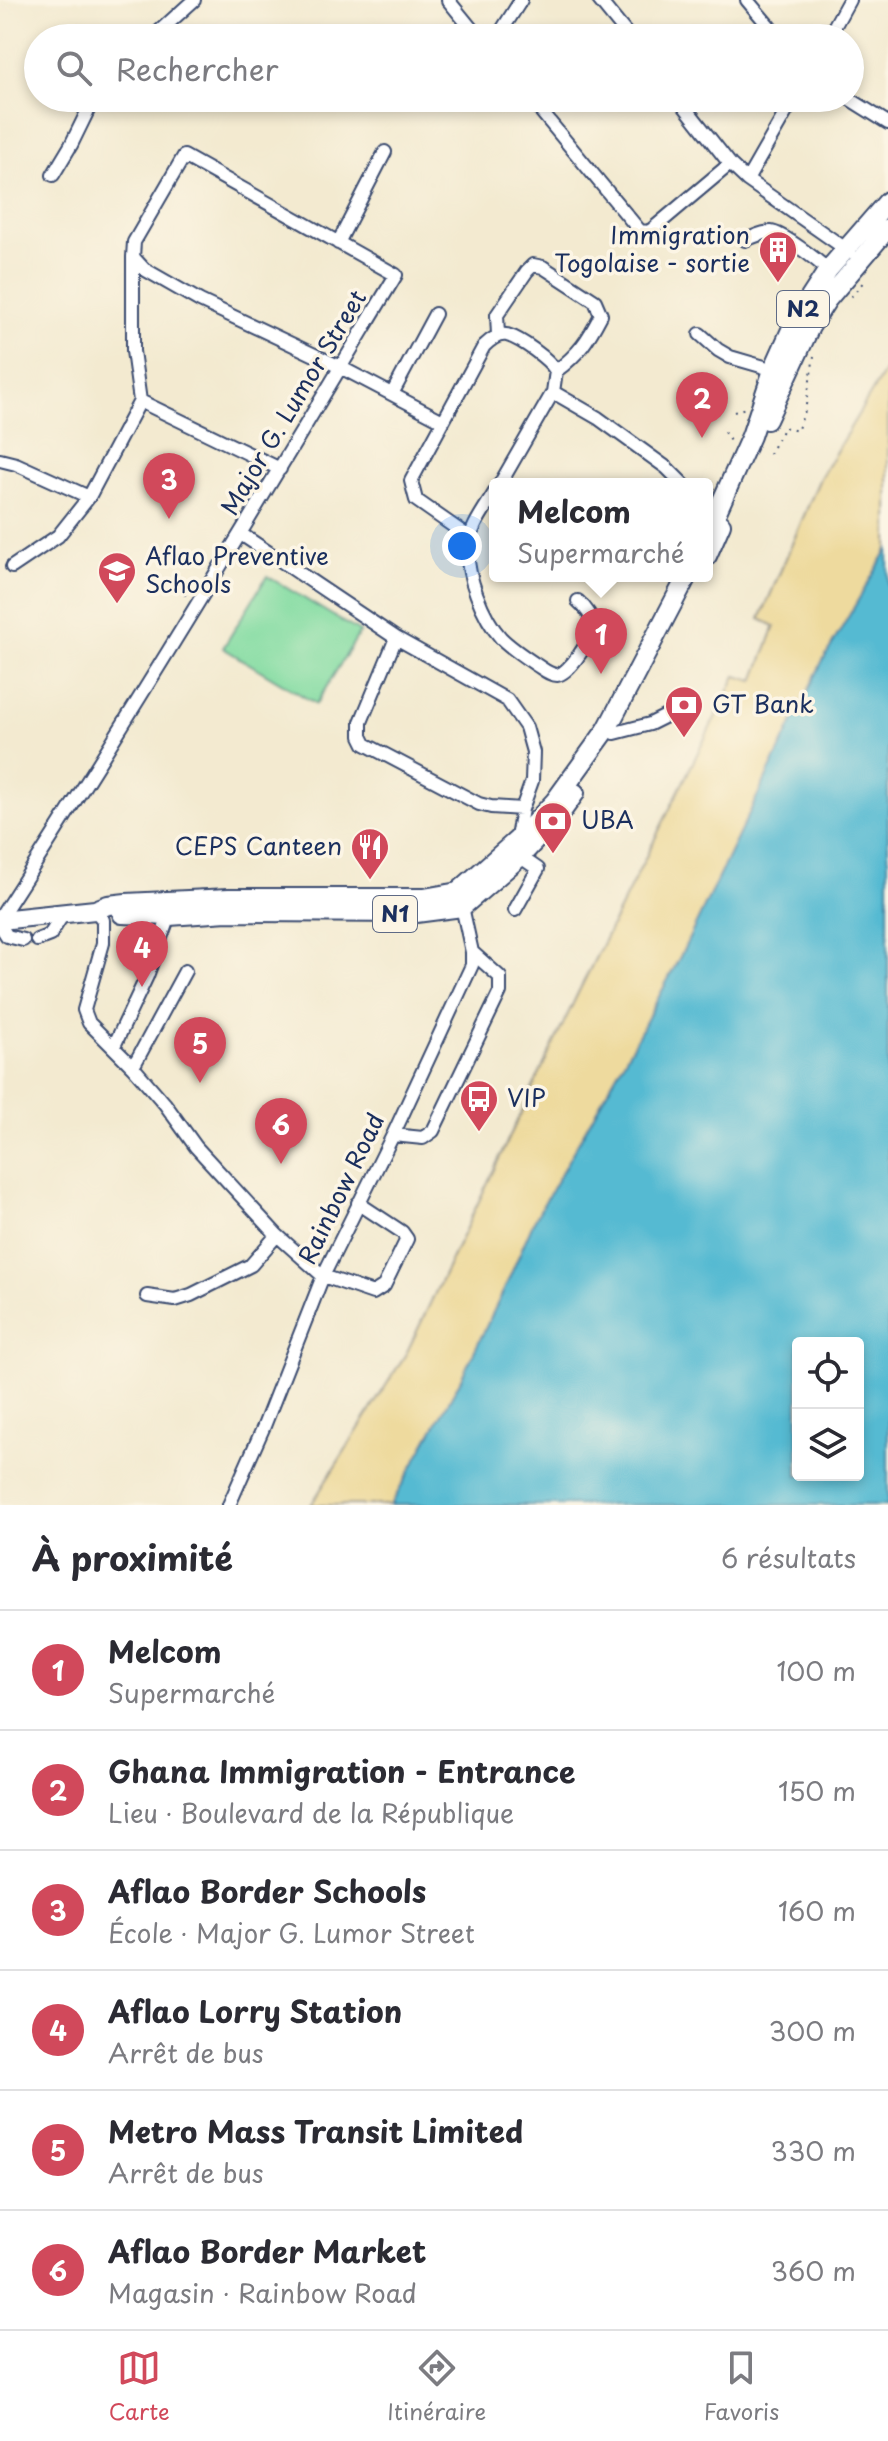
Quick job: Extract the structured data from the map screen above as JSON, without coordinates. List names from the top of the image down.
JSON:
{
  "streets": {
    "highway": ["N2", "N1"],
    "street": ["Major G. Lumor Street", "Rainbow Road"]
  },
  "crossings": [
    ["Major G. Lumor Street", "N1"],
    ["N1", "Rainbow Road"]
  ],
  "places": {
    "building": ["Immigration Togolaise - sortie"],
    "school or university": ["Aflao Preventive Schools"],
    "bank": ["GT Bank", "UBA"],
    "restaurant": ["CEPS Canteen"],
    "bus stop": ["VIP"]
  },
  "page": {
    "search": "Rechercher",
    "pins": [
      "2",
      "3",
      "1",
      "4",
      "5",
      "6"
    ],
    "popup": ["Melcom", "Supermarché"],
    "heading": ["À proximité", "6 résultats"],
    "list": [
      {
        "mark": "1",
        "name": "Melcom",
        "note": "Supermarché",
        "value": "100 m"
      },
      {
        "mark": "2",
        "name": "Ghana Immigration - Entrance",
        "note": "Lieu · Boulevard de la République",
        "value": "150 m"
      },
      {
        "mark": "3",
        "name": "Aflao Border Schools",
        "note": "École · Major G. Lumor Street",
        "value": "160 m"
      },
      {
        "mark": "4",
        "name": "Aflao Lorry Station",
        "note": "Arrêt de bus",
        "value": "300 m"
      },
      {
        "mark": "5",
        "name": "Metro Mass Transit Limited",
        "note": "Arrêt de bus",
        "value": "330 m"
      },
      {
        "mark": "6",
        "name": "Aflao Border Market",
        "note": "Magasin · Rainbow Road",
        "value": "360 m"
      }
    ],
    "nav": ["Carte", "Itinéraire", "Favoris"]
  }
}
